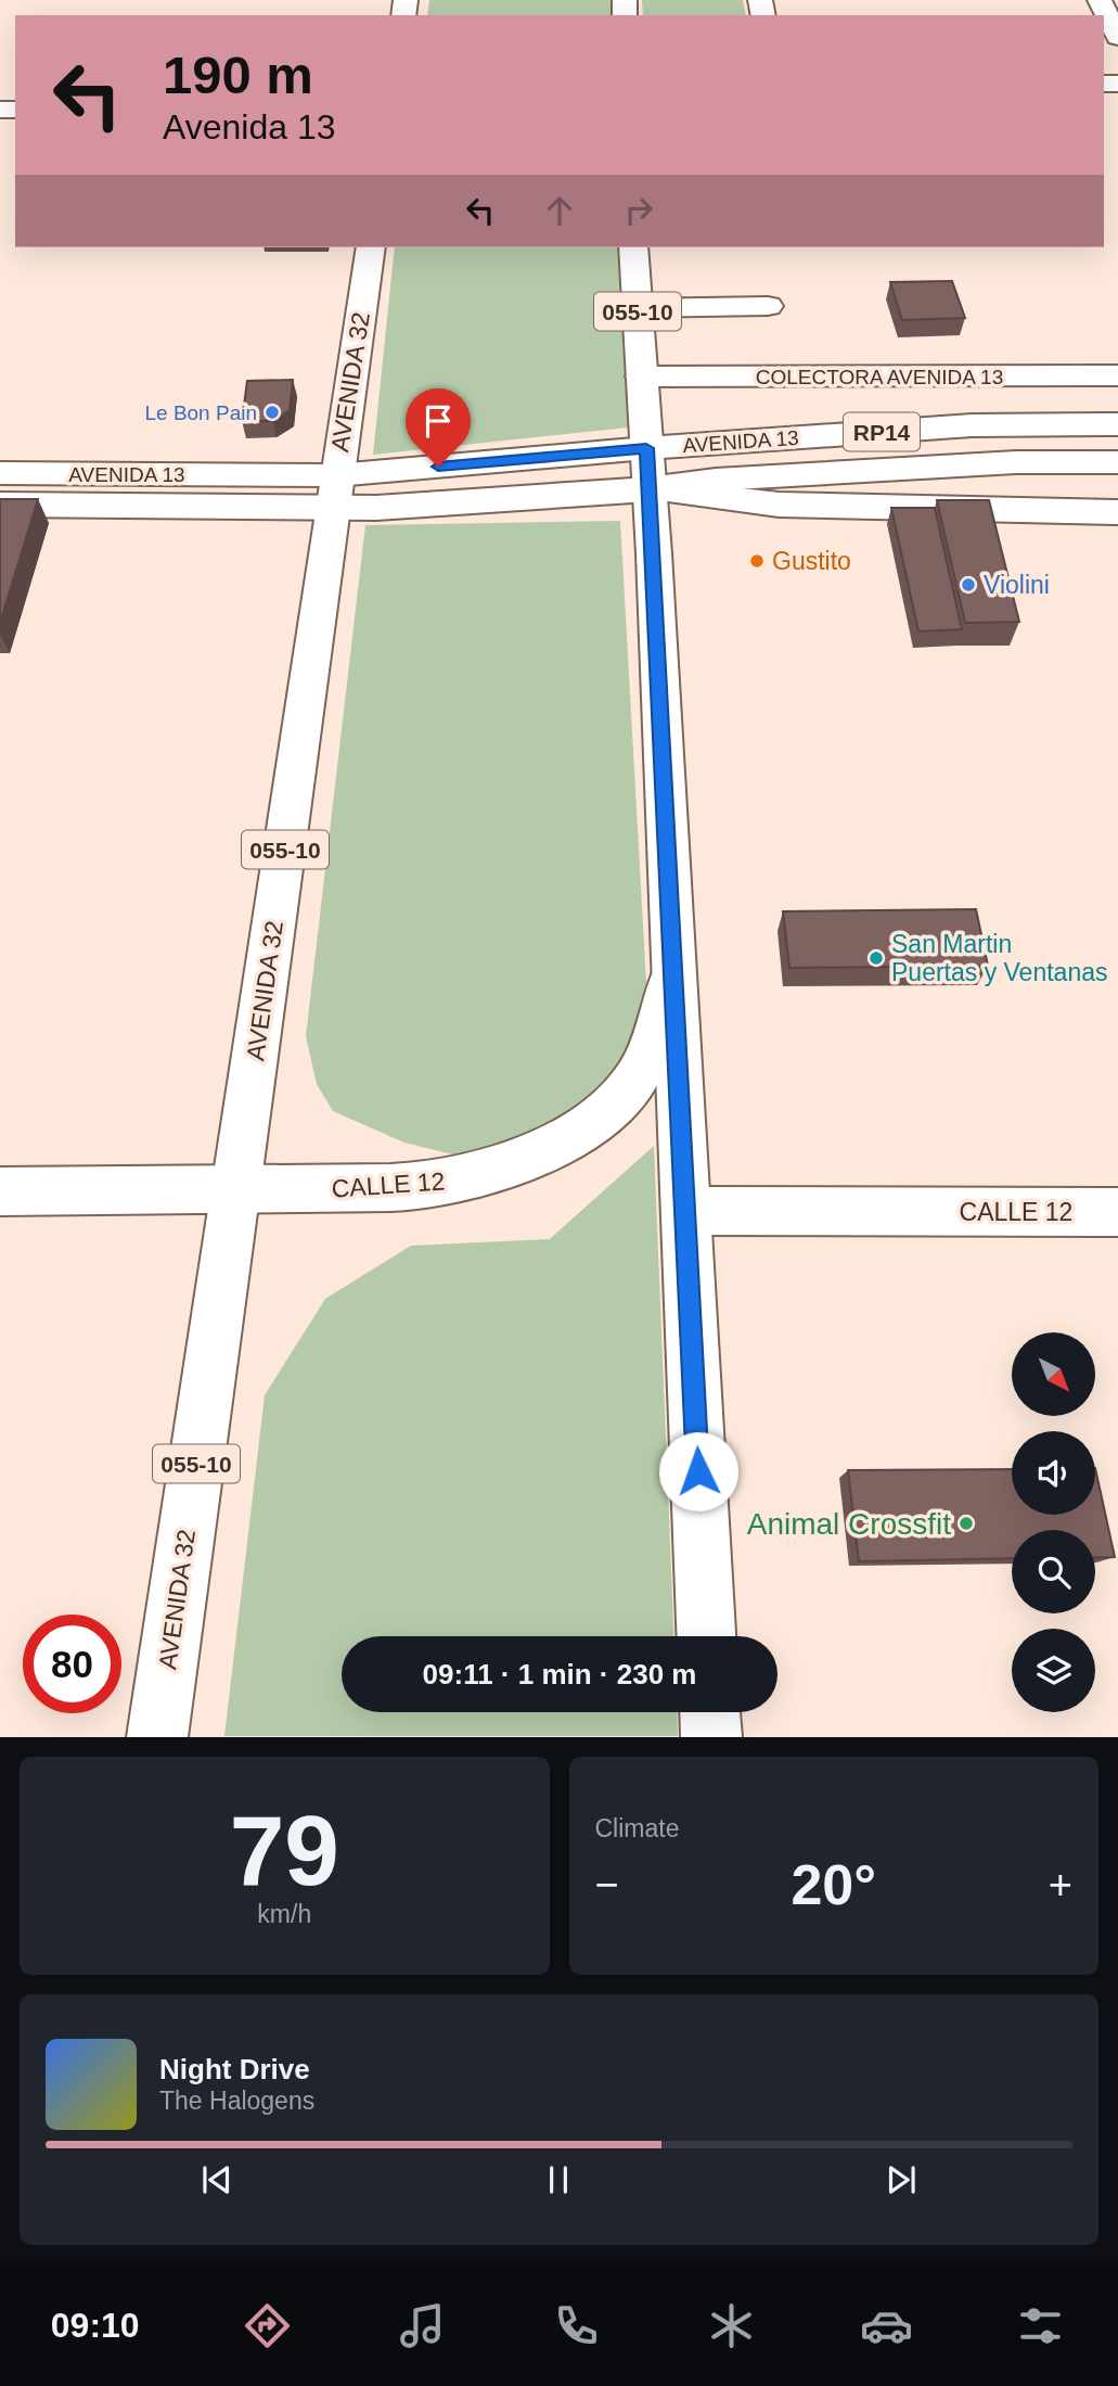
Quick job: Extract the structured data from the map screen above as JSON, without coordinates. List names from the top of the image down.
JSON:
{
  "streets": {
    "main road": [
      "055-10",
      "COLECTORA AVENIDA 13",
      "AVENIDA 32",
      "RP14",
      "AVENIDA 13",
      "CALLE 12"
    ]
  },
  "crossings": [
    ["055-10", "COLECTORA AVENIDA 13"],
    ["055-10", "AVENIDA 13"],
    ["055-10", "CALLE 12"],
    ["AVENIDA 32", "AVENIDA 13"],
    ["AVENIDA 32", "CALLE 12"]
  ],
  "places": [
    "Le Bon Pain",
    "Gustito",
    "Violini",
    "San Martin Puertas y Ventanas",
    "Animal Crossfit"
  ],
  "north": "bottom right",
  "page": {
    "turn": ["190 m", "Avenida 13"],
    "limit": "80",
    "trip": "09:11 · 1 min · 230 m",
    "tile": [
      ["79", "km/h"],
      "Climate"
    ],
    "heat": ["−", "20°", "+"],
    "song": ["Night Drive", "The Halogens"],
    "tabs": "09:10"
  }
}
